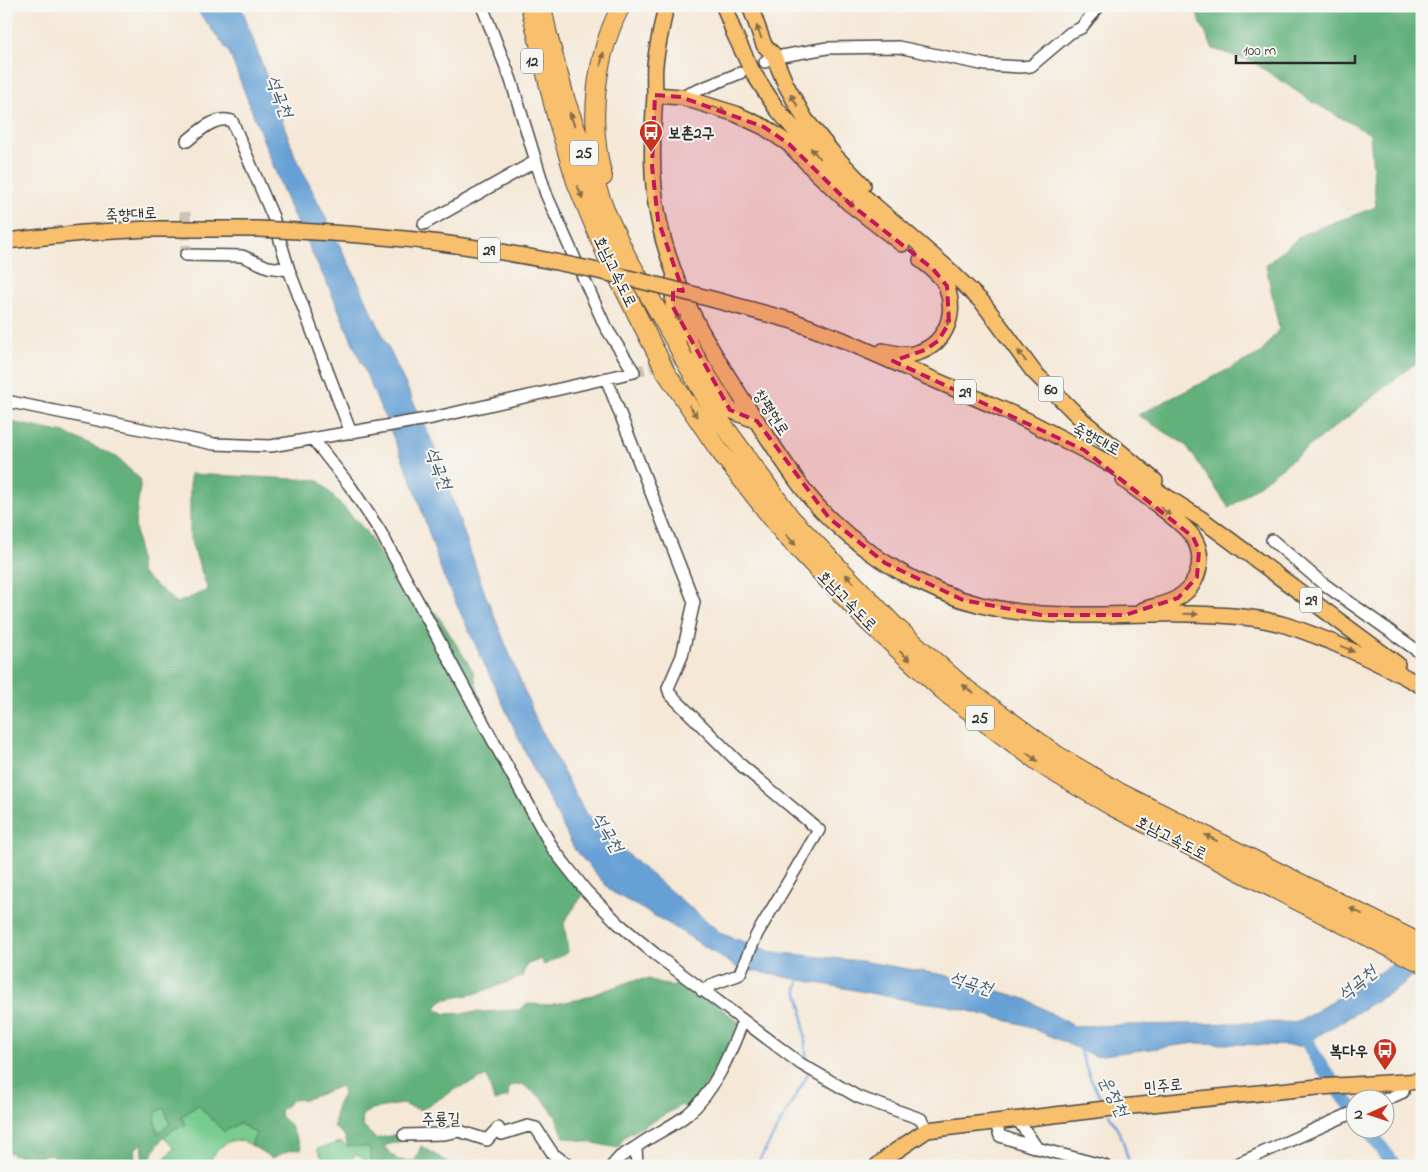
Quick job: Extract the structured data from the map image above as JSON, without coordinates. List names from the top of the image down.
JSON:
{
  "streets": {
    "highway": ["12", "25", "호남고속도로"],
    "main road": [
      "죽향대로",
      "29",
      "60",
      "창평현로",
      "민주로"
    ],
    "street": ["주룡길"]
  },
  "crossings": [
    ["12", "호남고속도로"],
    ["죽향대로", "60"]
  ],
  "water": ["석곡천", "운정천"],
  "places": {
    "bus stop": ["보촌2구", "복다우"]
  },
  "scale_bar": "100 m",
  "north": "left"
}
